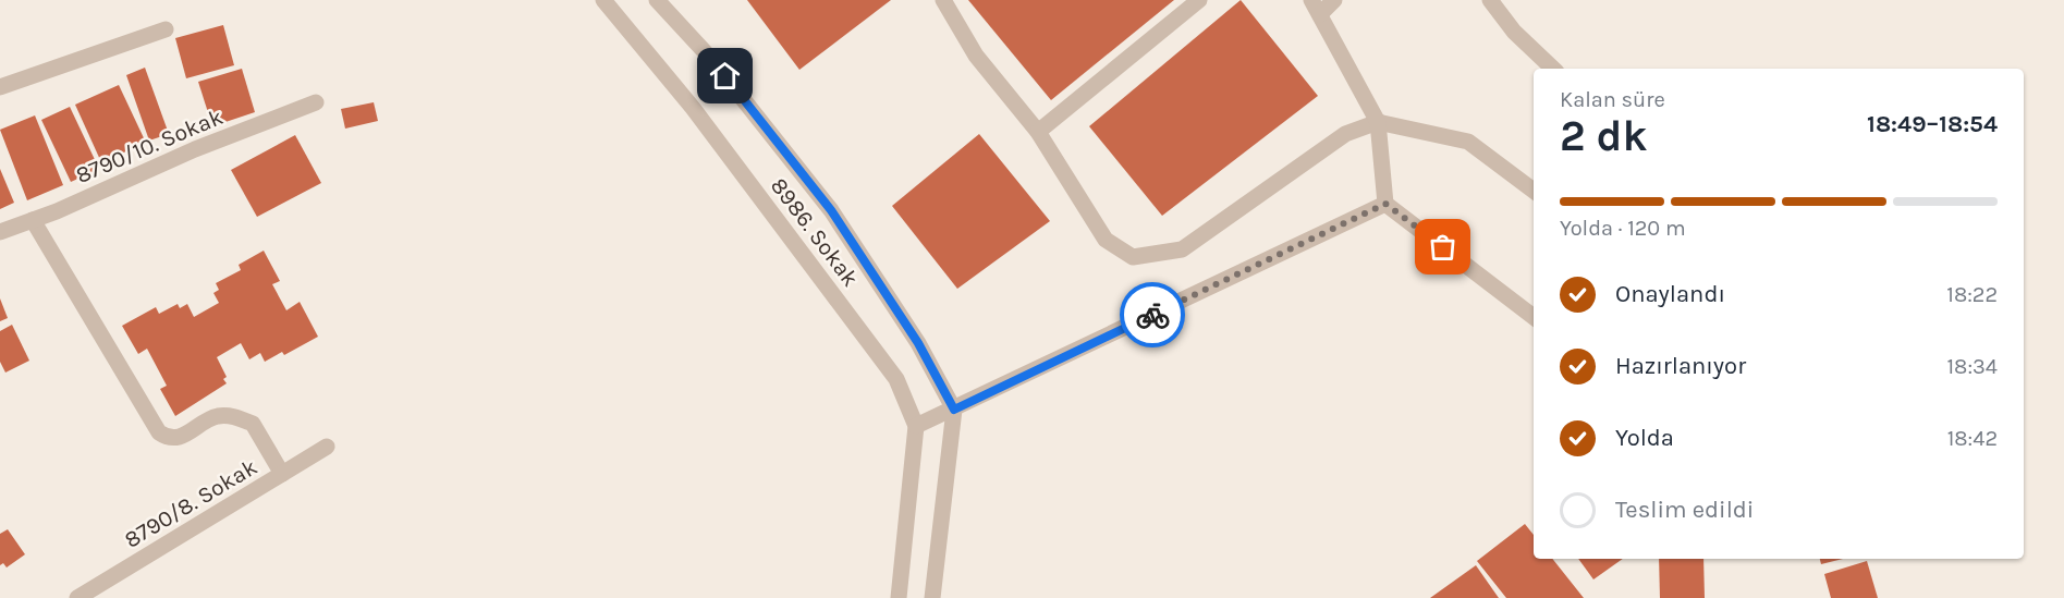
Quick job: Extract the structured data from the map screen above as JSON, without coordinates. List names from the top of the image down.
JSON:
{
  "streets": {
    "street": ["8790/10. Sokak", "8986. Sokak", "8790/8. Sokak"]
  },
  "page": {
    "heading": ["2 dk", "Kalan süre", "18:49–18:54"],
    "bar": "Yolda · 120 m",
    "list": [
      ["Onaylandı", "18:22"],
      ["Hazırlanıyor", "18:34"],
      ["Yolda", "18:42"],
      "Teslim edildi"
    ]
  }
}
